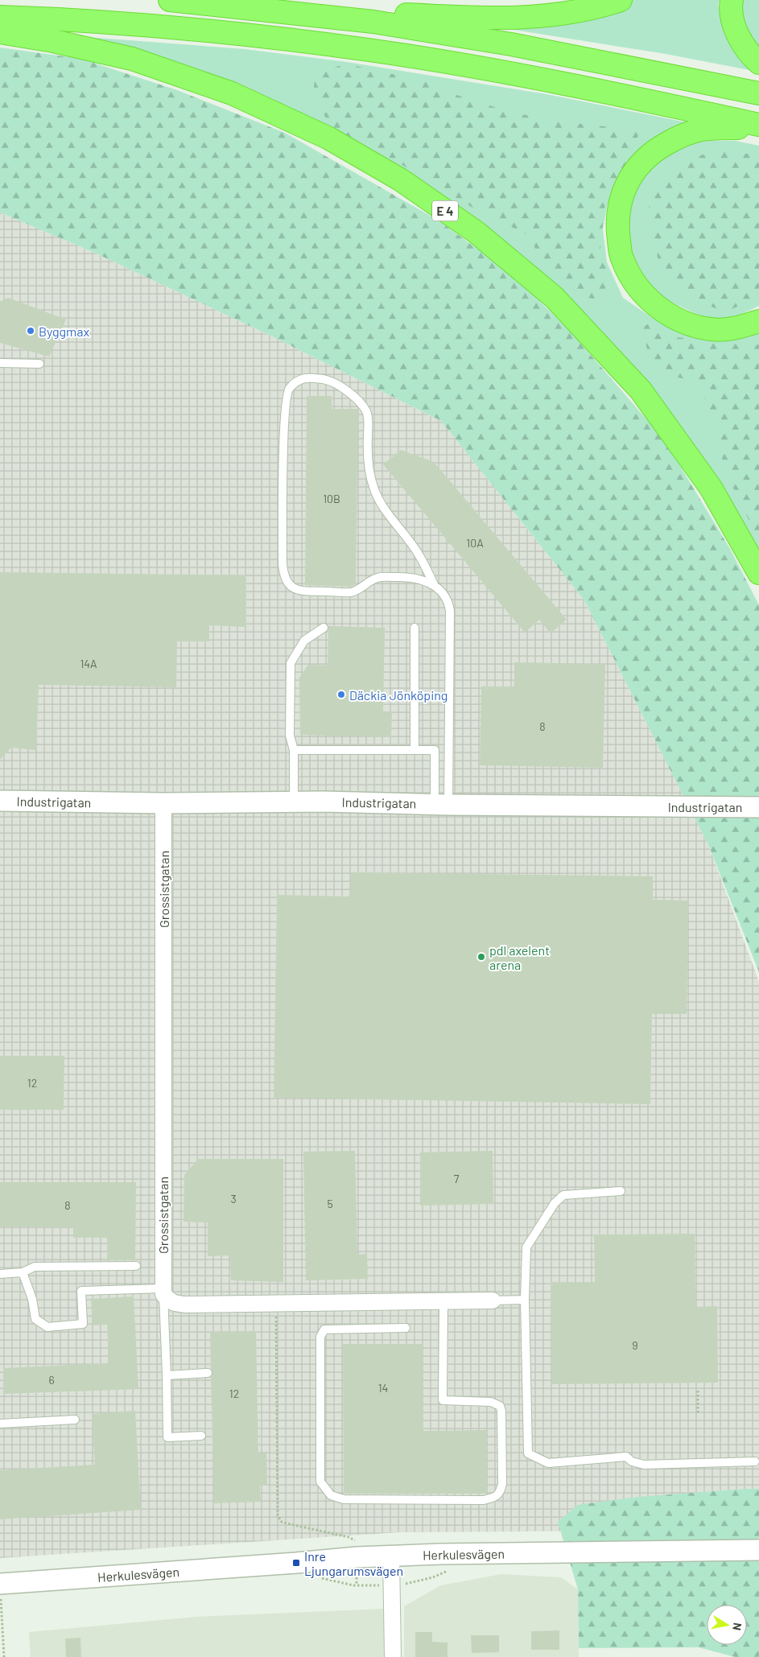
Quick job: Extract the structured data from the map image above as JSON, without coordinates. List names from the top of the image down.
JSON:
{
  "streets": {
    "highway": ["E 4"],
    "street": ["Industrigatan", "Grossistgatan", "Herkulesvägen"]
  },
  "crossings": [
    ["Industrigatan", "Grossistgatan"]
  ],
  "places": {
    "other": ["Byggmax", "Däckia Jönköping", "pdl axelent arena"],
    "transit": ["Inre Ljungarumsvägen"]
  },
  "house_numbers": [
    "10B",
    "10A",
    "14A",
    "8",
    "12",
    "7",
    "3",
    "5",
    "8",
    "9",
    "6",
    "14",
    "12"
  ],
  "north": "right"
}
